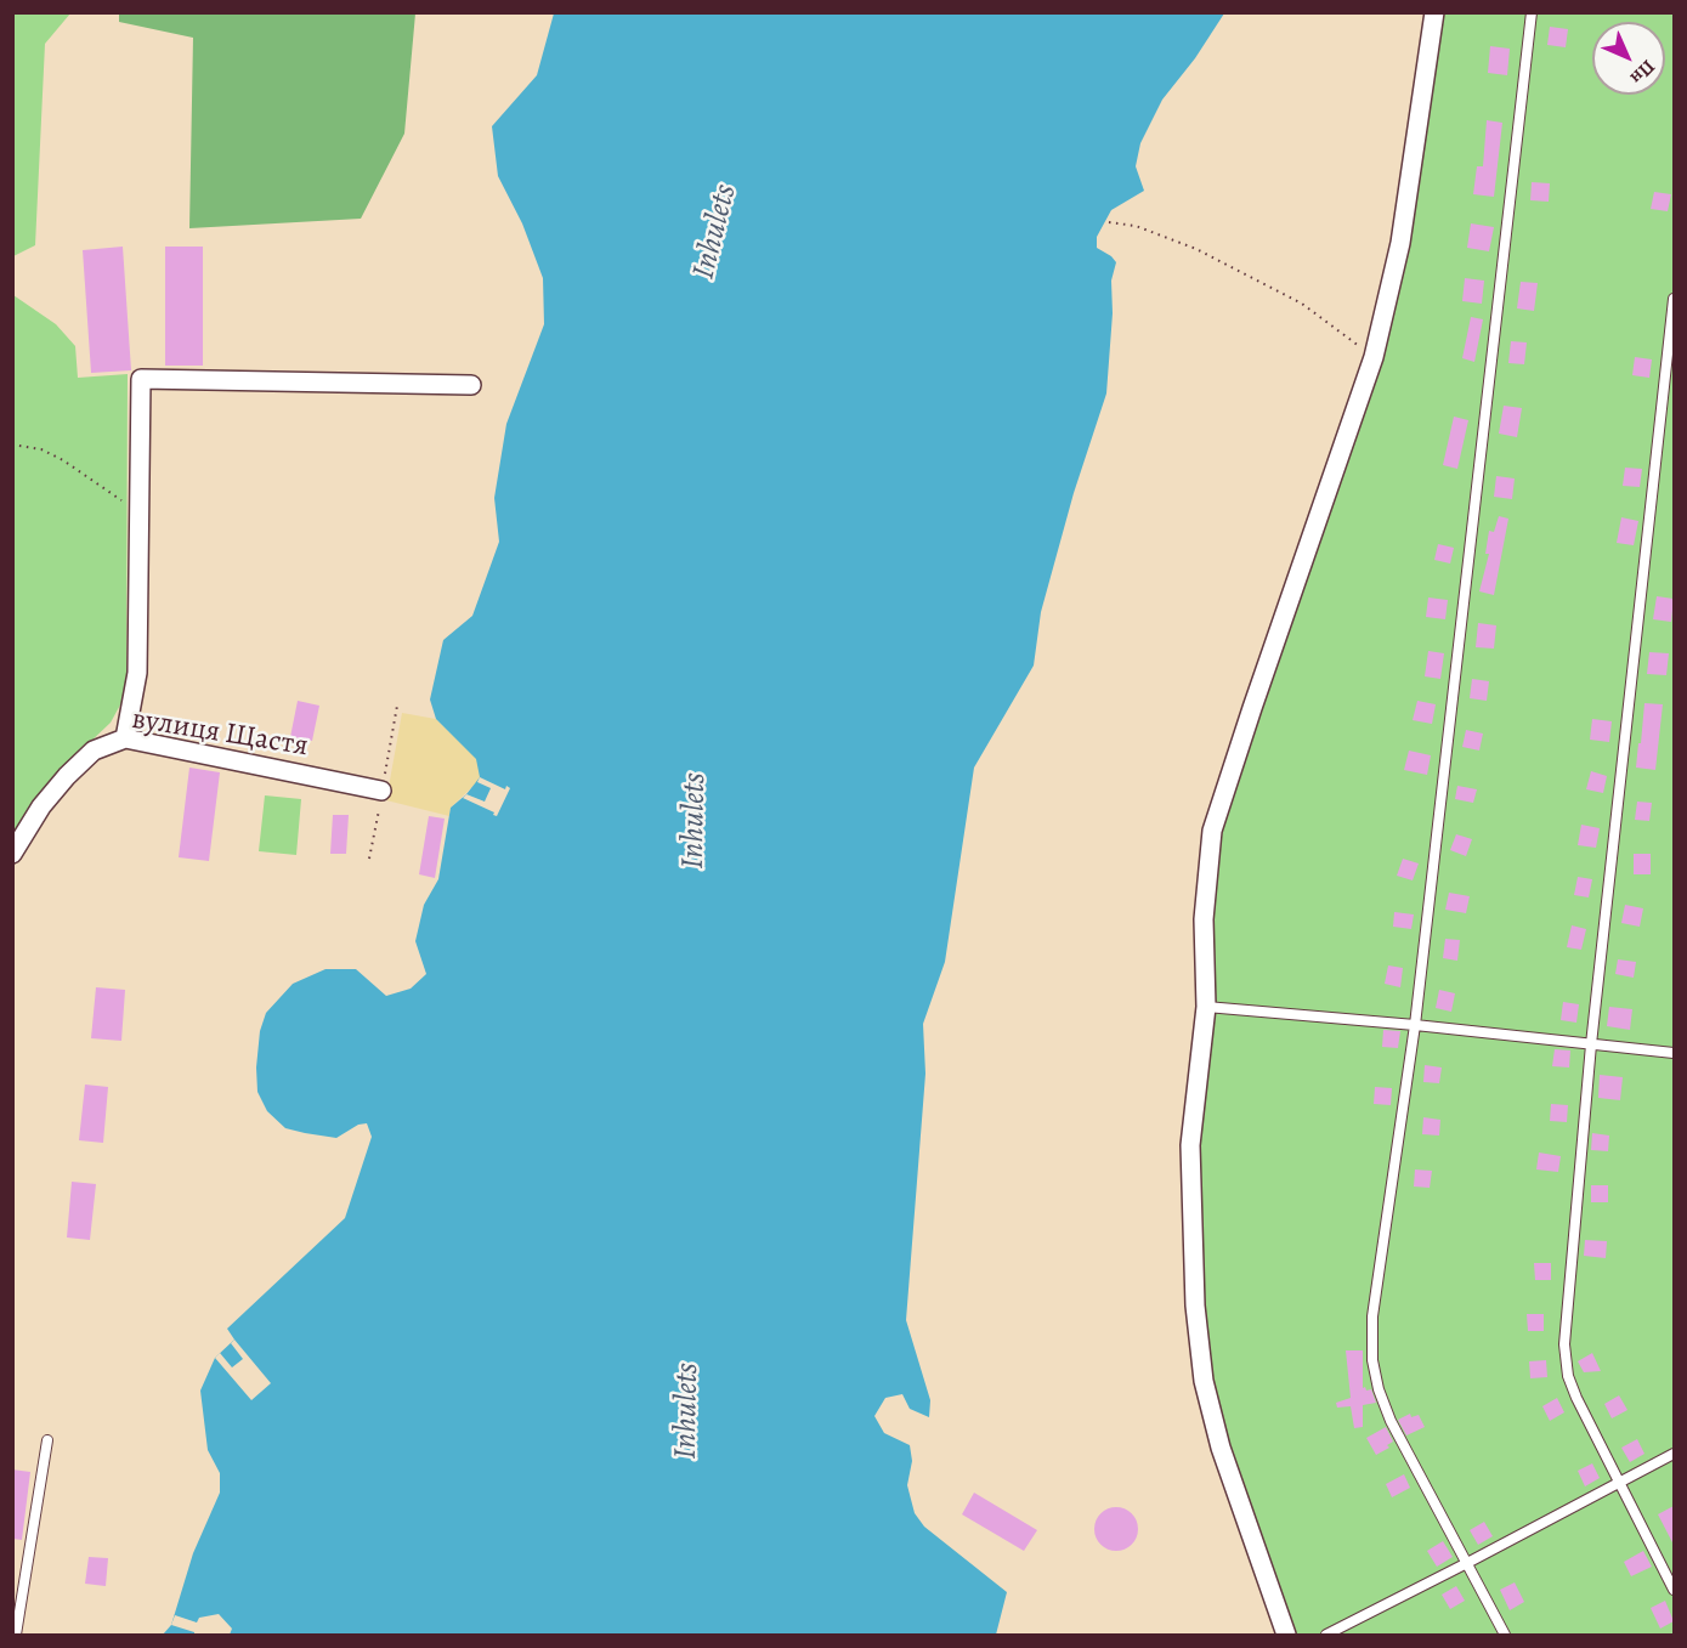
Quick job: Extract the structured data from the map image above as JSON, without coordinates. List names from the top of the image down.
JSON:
{
  "streets": {
    "street": ["вулиця Щастя"]
  },
  "water": ["Inhulets"],
  "north": "bottom right"
}
